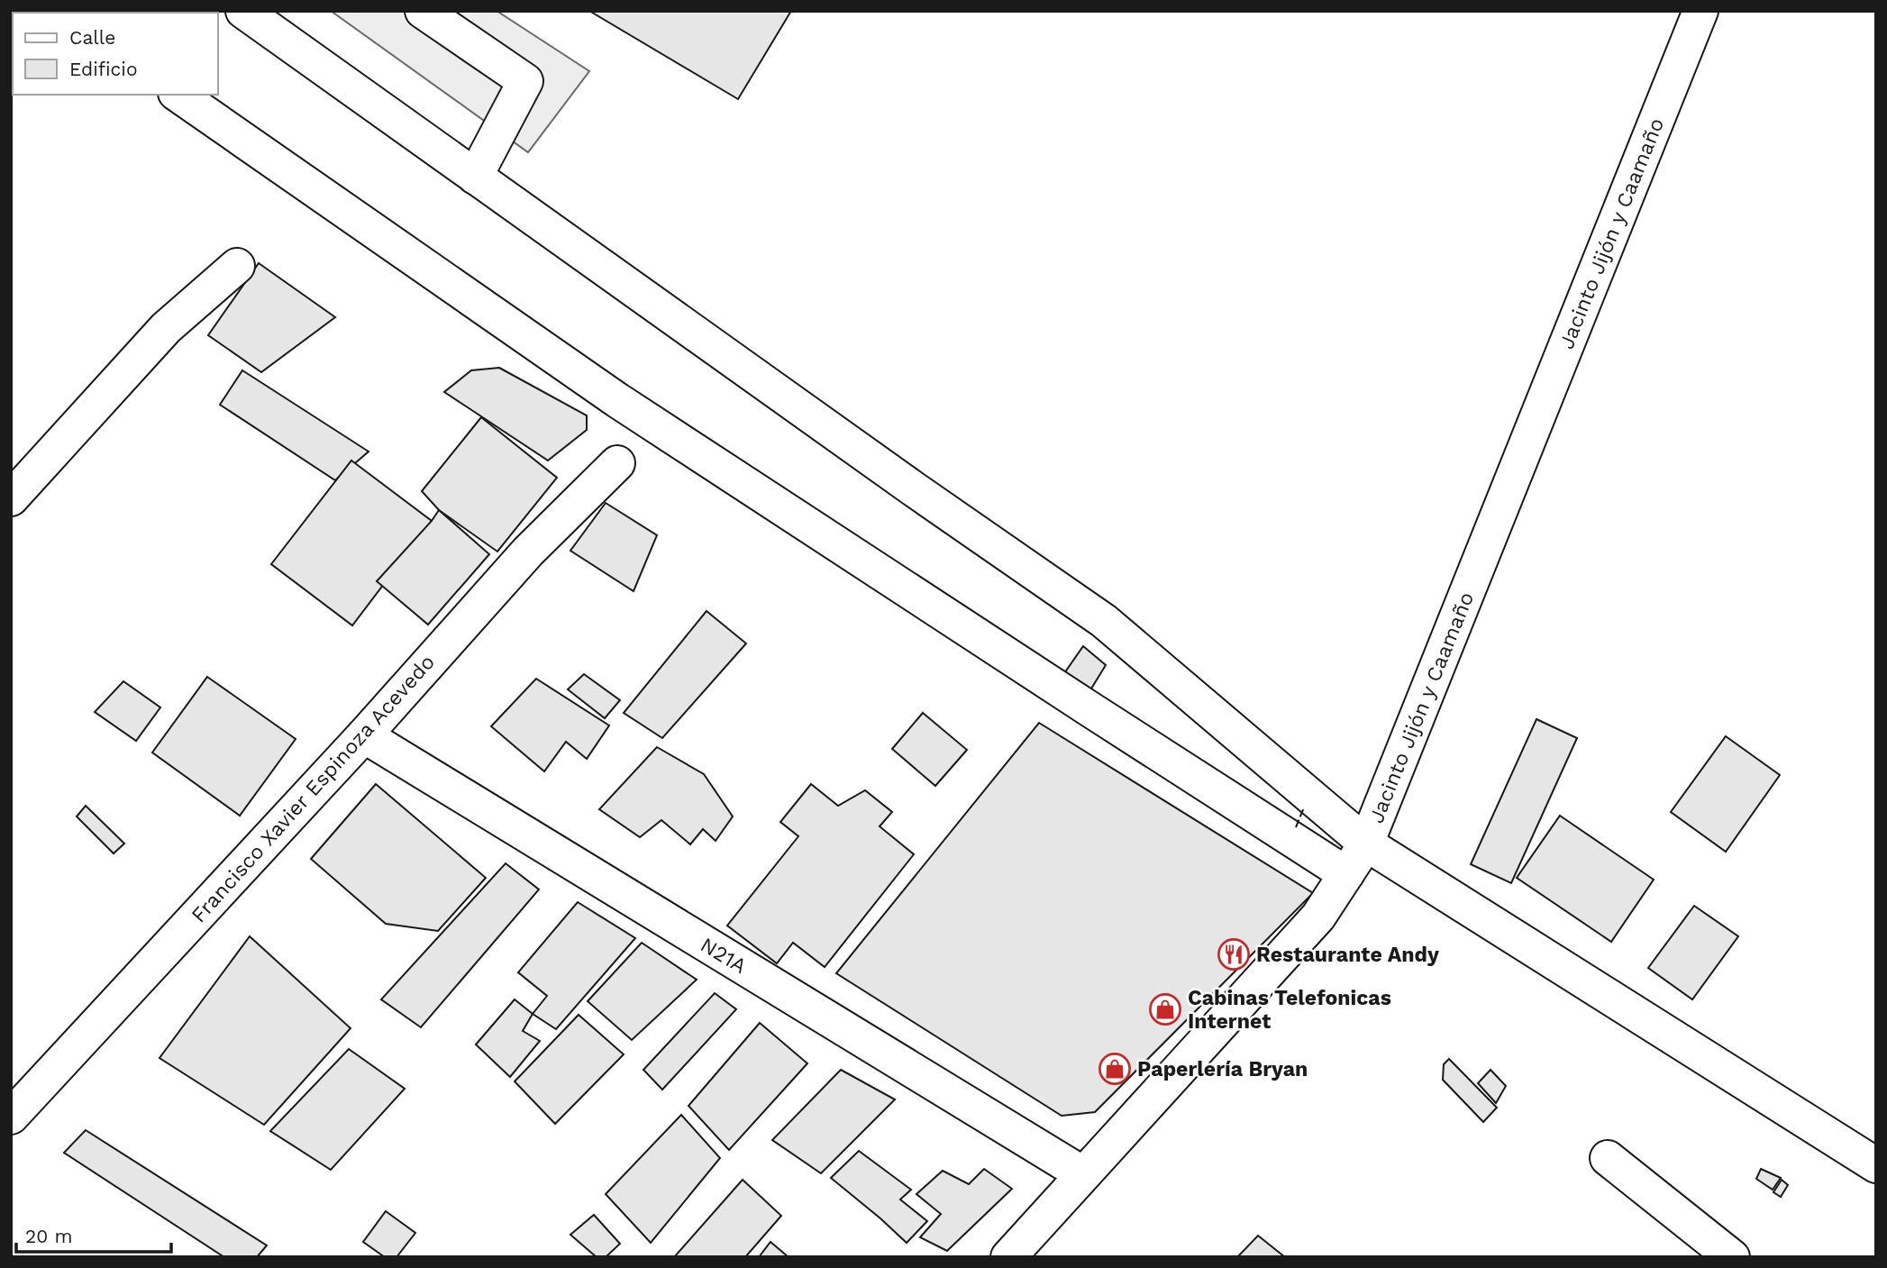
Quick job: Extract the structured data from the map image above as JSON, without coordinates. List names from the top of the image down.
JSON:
{
  "streets": {
    "street": ["Jacinto Jijón y Caamaño", "Francisco Xavier Espinoza Acevedo", "N21A"]
  },
  "crossings": [
    ["Francisco Xavier Espinoza Acevedo", "N21A"]
  ],
  "places": {
    "restaurant": ["Restaurante Andy"],
    "shop": ["Cabinas Telefonicas Internet", "Paperlería Bryan"]
  },
  "legend": ["Calle", "Edificio"],
  "scale_bar": "20 m"
}
